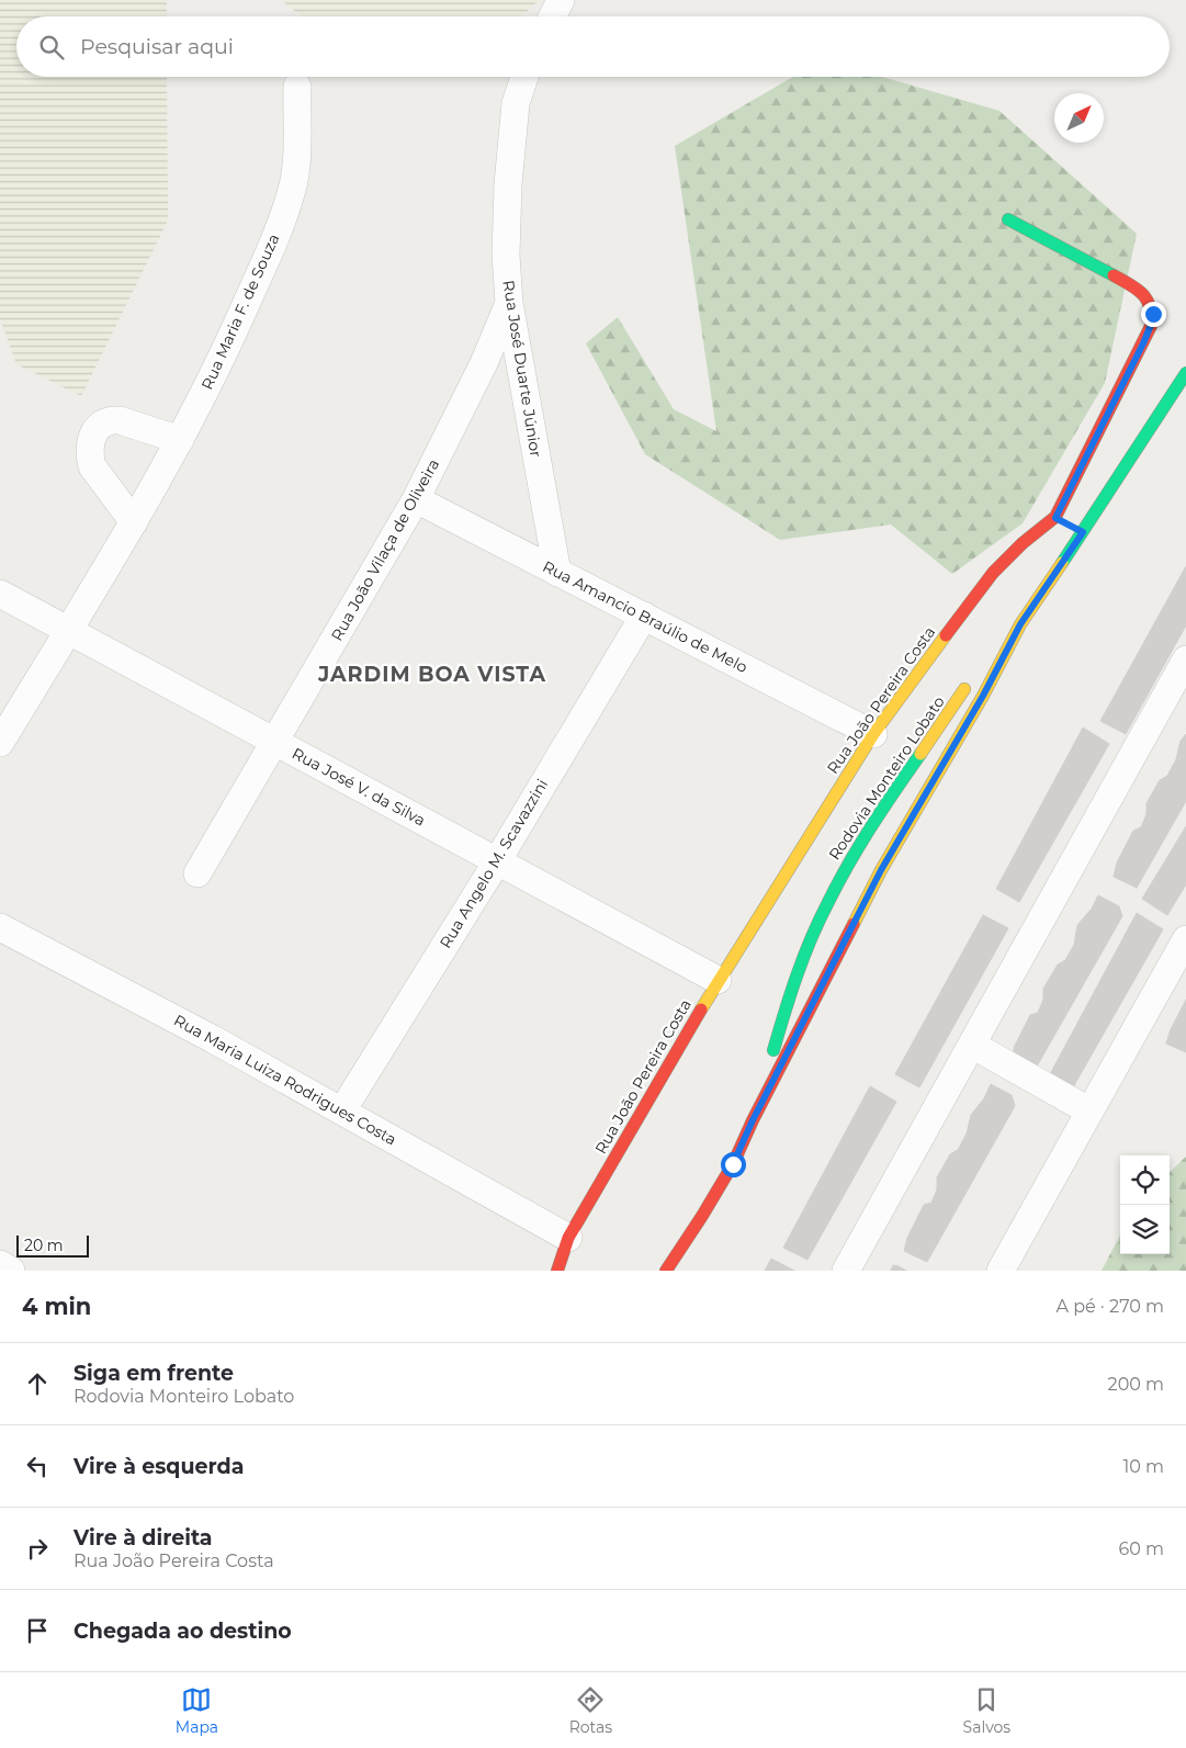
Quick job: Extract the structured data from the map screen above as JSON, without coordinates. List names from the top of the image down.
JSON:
{
  "streets": {
    "main road": ["Rua João Pereira Costa", "Rodovia Monteiro Lobato"],
    "street": [
      "Rua Maria F. de Souza",
      "Rua José Duarte Júnior",
      "Rua João Vilaça de Oliveira",
      "Rua Amancio Braúlio de Melo",
      "Rua José V. da Silva",
      "Rua Angelo M. Scavazzini",
      "Rua Maria Luiza Rodrigues Costa"
    ]
  },
  "crossings": [
    ["Rua Maria F. de Souza", "Rua José V. da Silva"],
    ["Rua José Duarte Júnior", "Rua João Vilaça de Oliveira"],
    ["Rua José Duarte Júnior", "Rua Amancio Braúlio de Melo"],
    ["Rua João Vilaça de Oliveira", "Rua Amancio Braúlio de Melo"],
    ["Rua João Vilaça de Oliveira", "Rua José V. da Silva"],
    ["Rua Amancio Braúlio de Melo", "Rua João Pereira Costa"],
    ["Rua Amancio Braúlio de Melo", "Rua Angelo M. Scavazzini"],
    ["Rua João Pereira Costa", "Rua José V. da Silva"],
    ["Rua João Pereira Costa", "Rua Maria Luiza Rodrigues Costa"],
    ["Rua José V. da Silva", "Rua Angelo M. Scavazzini"],
    ["Rua Angelo M. Scavazzini", "Rua Maria Luiza Rodrigues Costa"]
  ],
  "districts": ["JARDIM BOA VISTA"],
  "scale_bar": "20 m",
  "north": "top right",
  "page": {
    "search": "Pesquisar aqui",
    "scale": "20 m",
    "heading": ["4 min", "A pé · 270 m"],
    "list": [
      ["Siga em frente", "Rodovia Monteiro Lobato", "200 m"],
      ["Vire à esquerda", "10 m"],
      ["Vire à direita", "Rua João Pereira Costa", "60 m"],
      "Chegada ao destino"
    ],
    "nav": ["Mapa", "Rotas", "Salvos"]
  }
}
